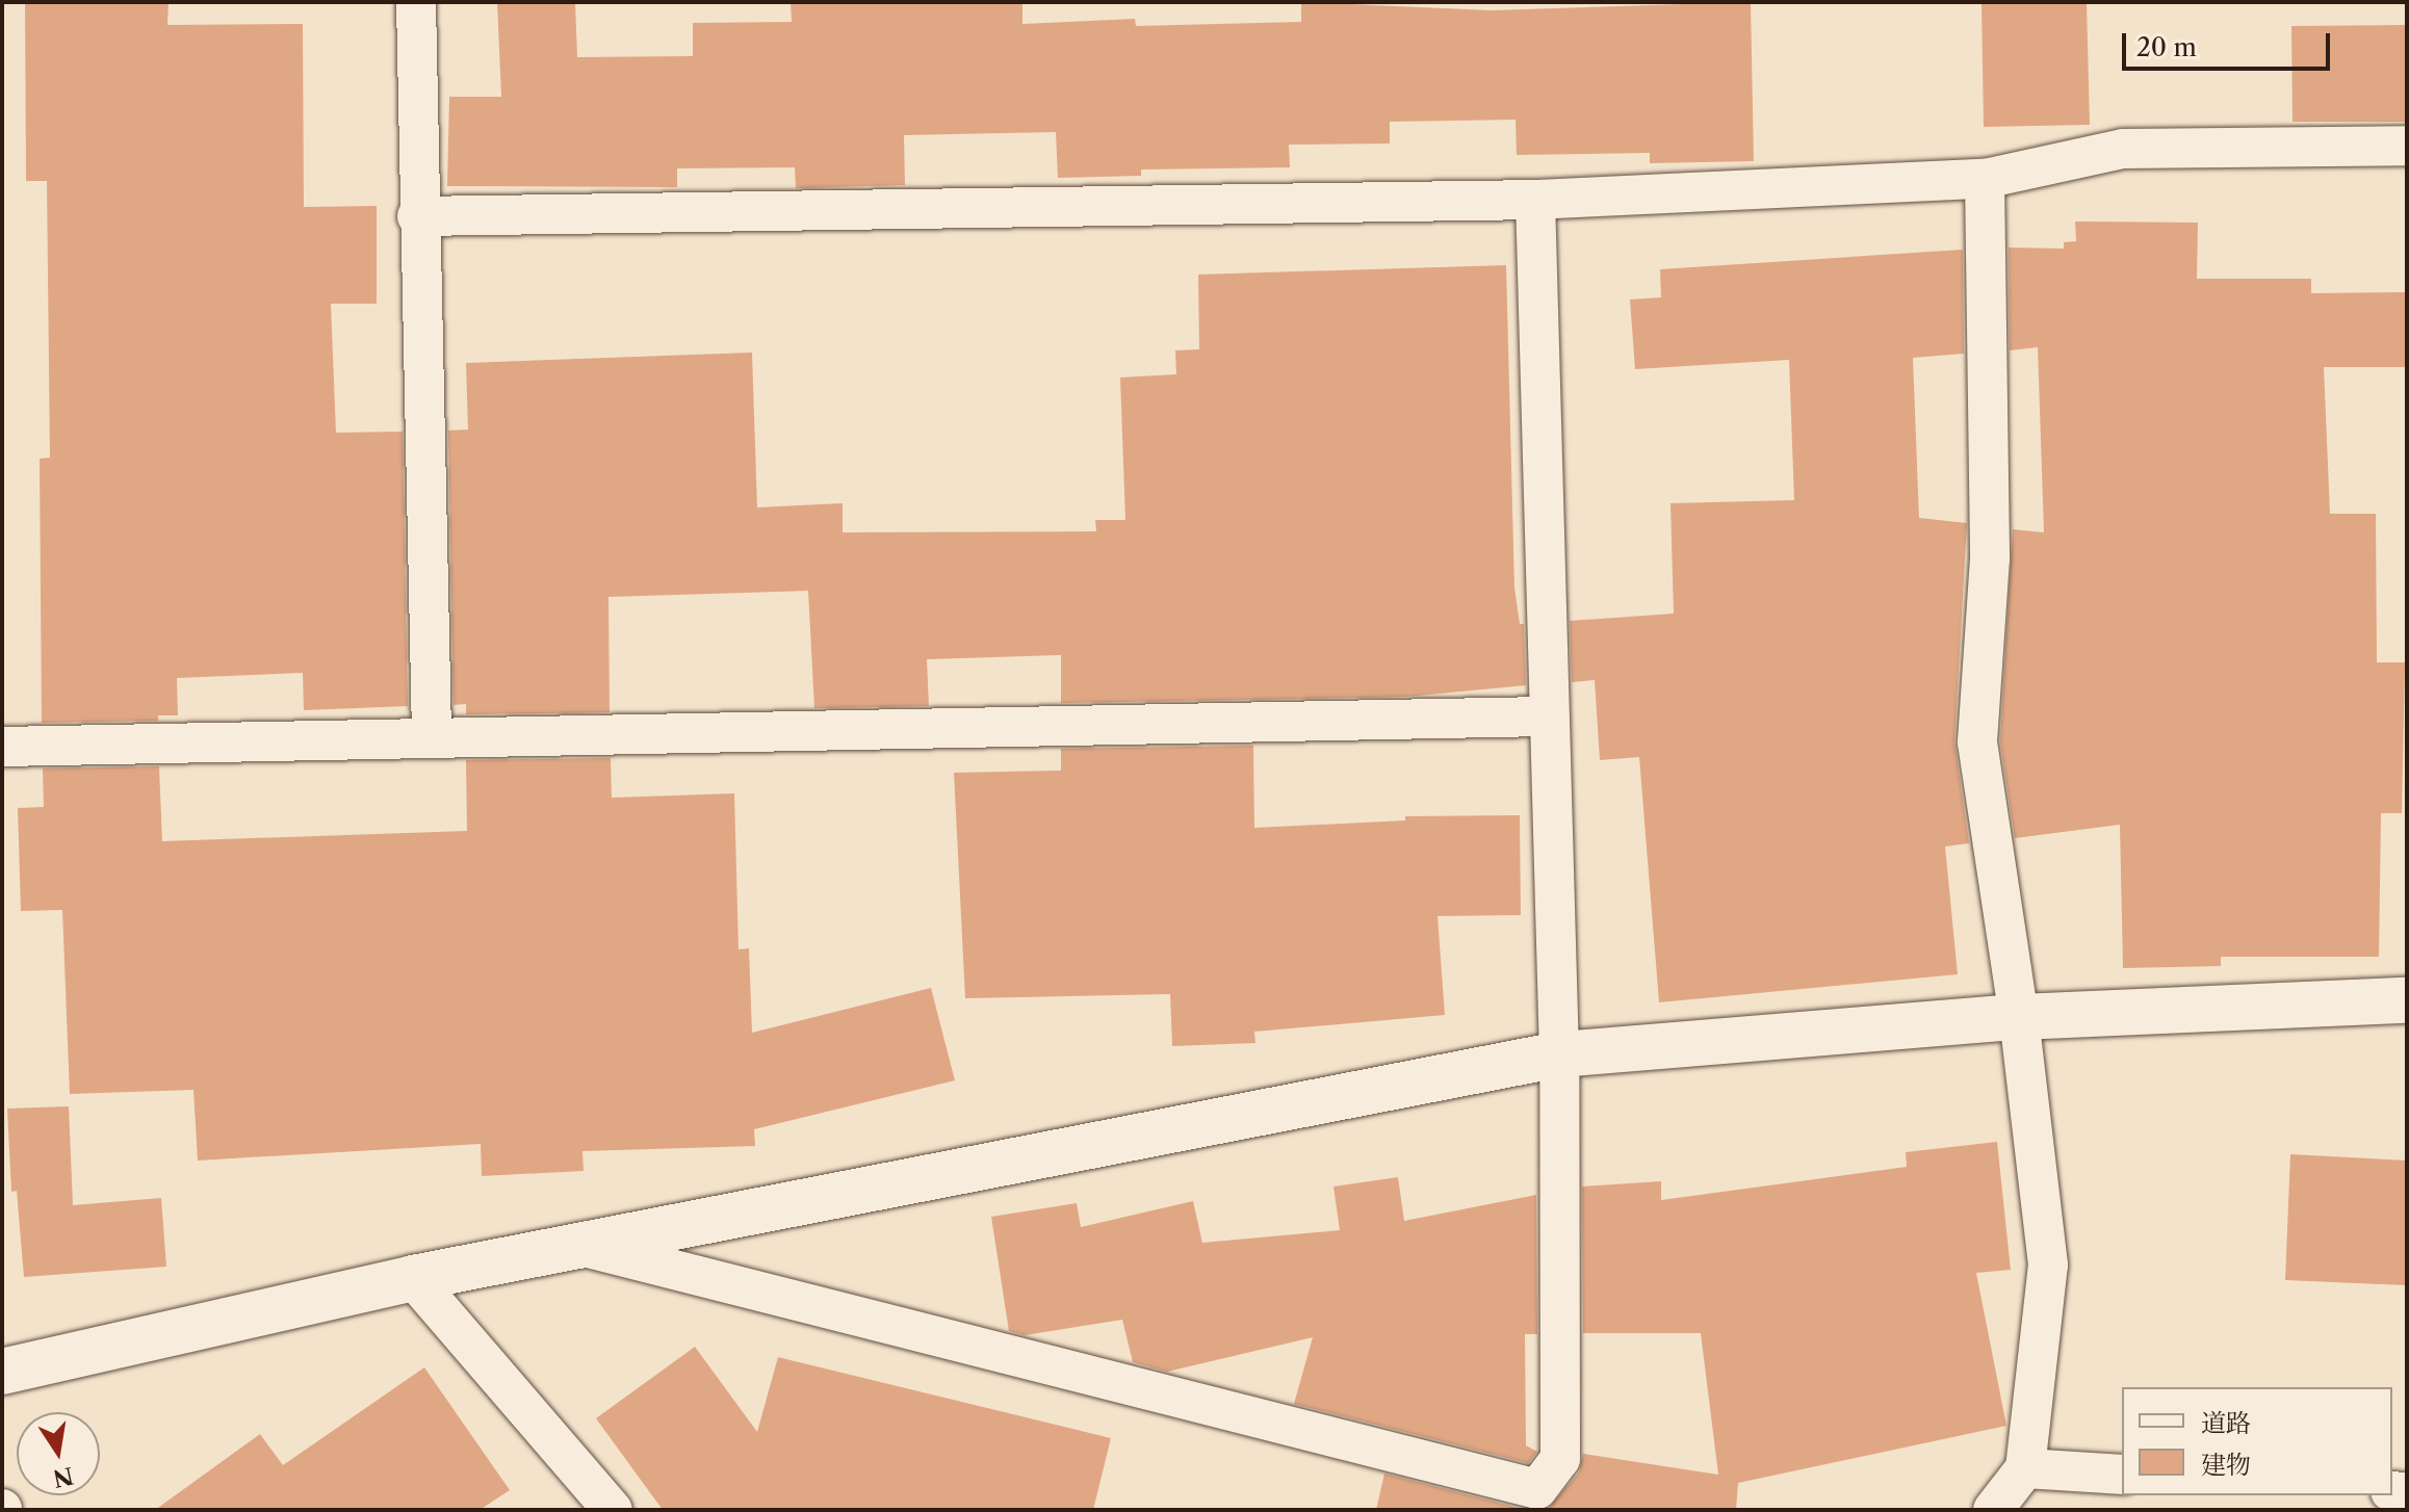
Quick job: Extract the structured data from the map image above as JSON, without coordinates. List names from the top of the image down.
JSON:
{
  "legend": ["道路", "建物"],
  "scale_bar": "20 m",
  "north": "bottom"
}
